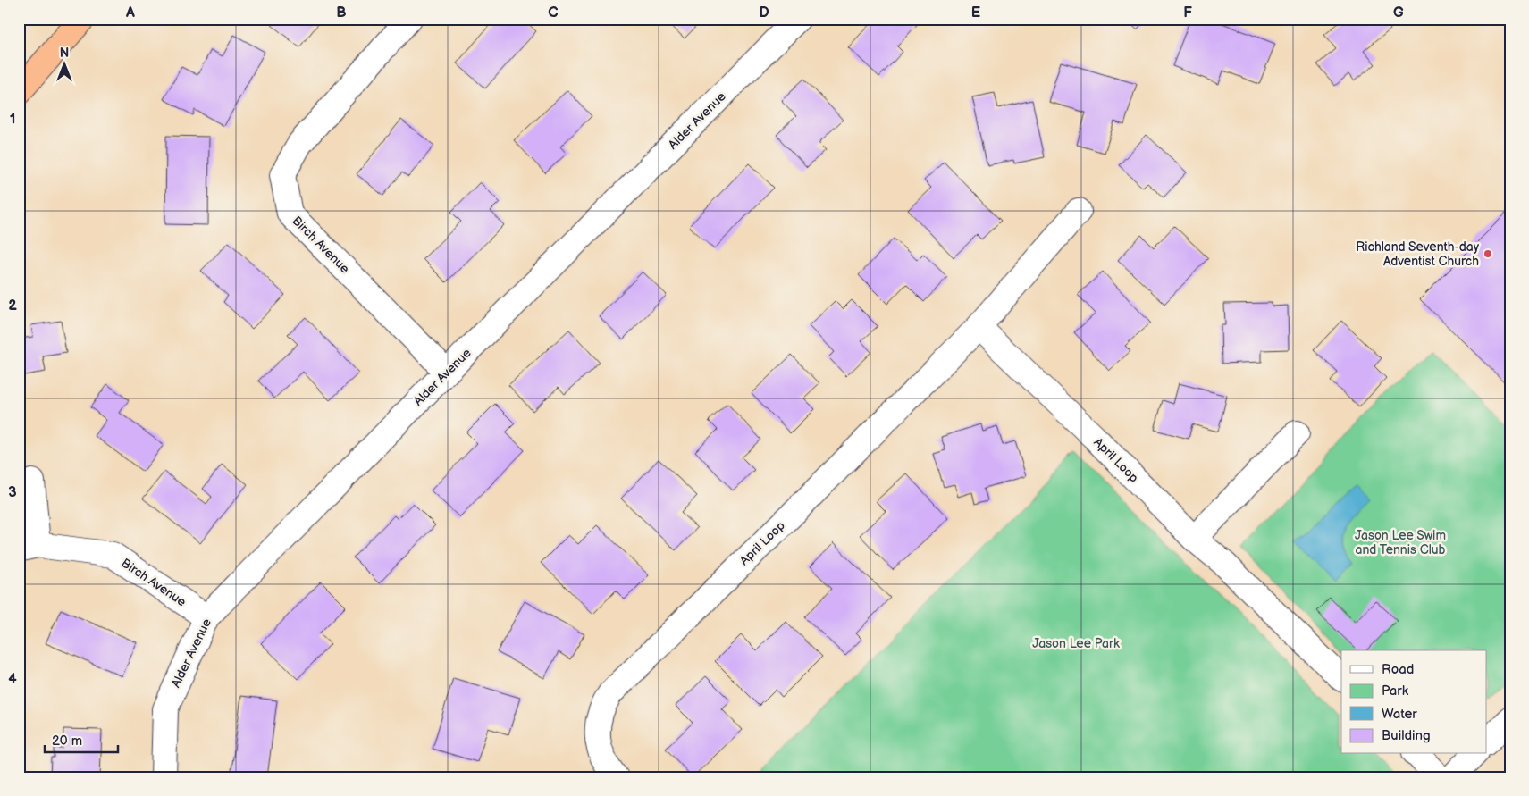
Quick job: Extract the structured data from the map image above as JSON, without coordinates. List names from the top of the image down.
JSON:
{
  "streets": {
    "street": ["Alder Avenue", "Birch Avenue", "April Loop"]
  },
  "crossings": [
    ["Alder Avenue", "Birch Avenue"]
  ],
  "parks": ["Jason Lee Swim and Tennis Club", "Jason Lee Park"],
  "places": ["Richland Seventh-day Adventist Church"],
  "legend": [
    "Road",
    "Park",
    "Water",
    "Building"
  ],
  "scale_bar": "20 m",
  "north": "top",
  "grid": {
    "columns": [
      "A",
      "B",
      "C",
      "D",
      "E",
      "F",
      "G"
    ],
    "rows": [
      "1",
      "2",
      "3",
      "4"
    ]
  }
}
